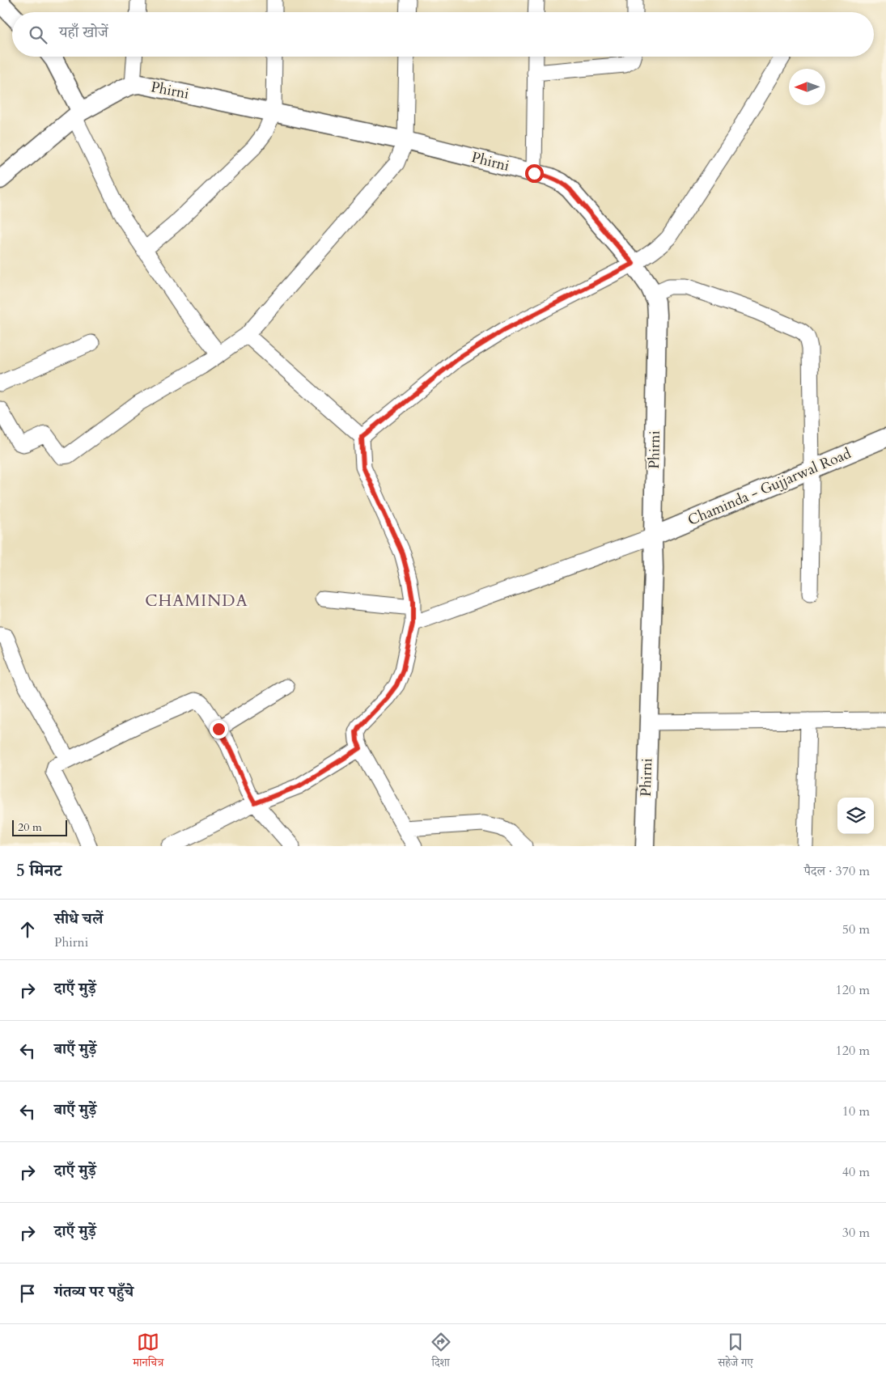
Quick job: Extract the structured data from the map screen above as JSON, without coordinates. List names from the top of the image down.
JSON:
{
  "streets": {
    "street": ["Phirni", "Chaminda - Gujjarwal Road"]
  },
  "crossings": [
    ["Phirni", "Chaminda - Gujjarwal Road"]
  ],
  "districts": ["CHAMINDA"],
  "scale_bar": "20 m",
  "north": "left",
  "page": {
    "search": "यहाँ खोजें",
    "scale": "20 m",
    "heading": ["5 मिनट", "पैदल · 370 m"],
    "list": [
      ["सीधे चलें", "Phirni", "50 m"],
      ["दाएँ मुड़ें", "120 m"],
      ["बाएँ मुड़ें", "120 m"],
      ["बाएँ मुड़ें", "10 m"],
      ["दाएँ मुड़ें", "40 m"],
      ["दाएँ मुड़ें", "30 m"],
      "गंतव्य पर पहुँचे"
    ],
    "nav": ["मानचित्र", "दिशा", "सहेजे गए"]
  }
}
